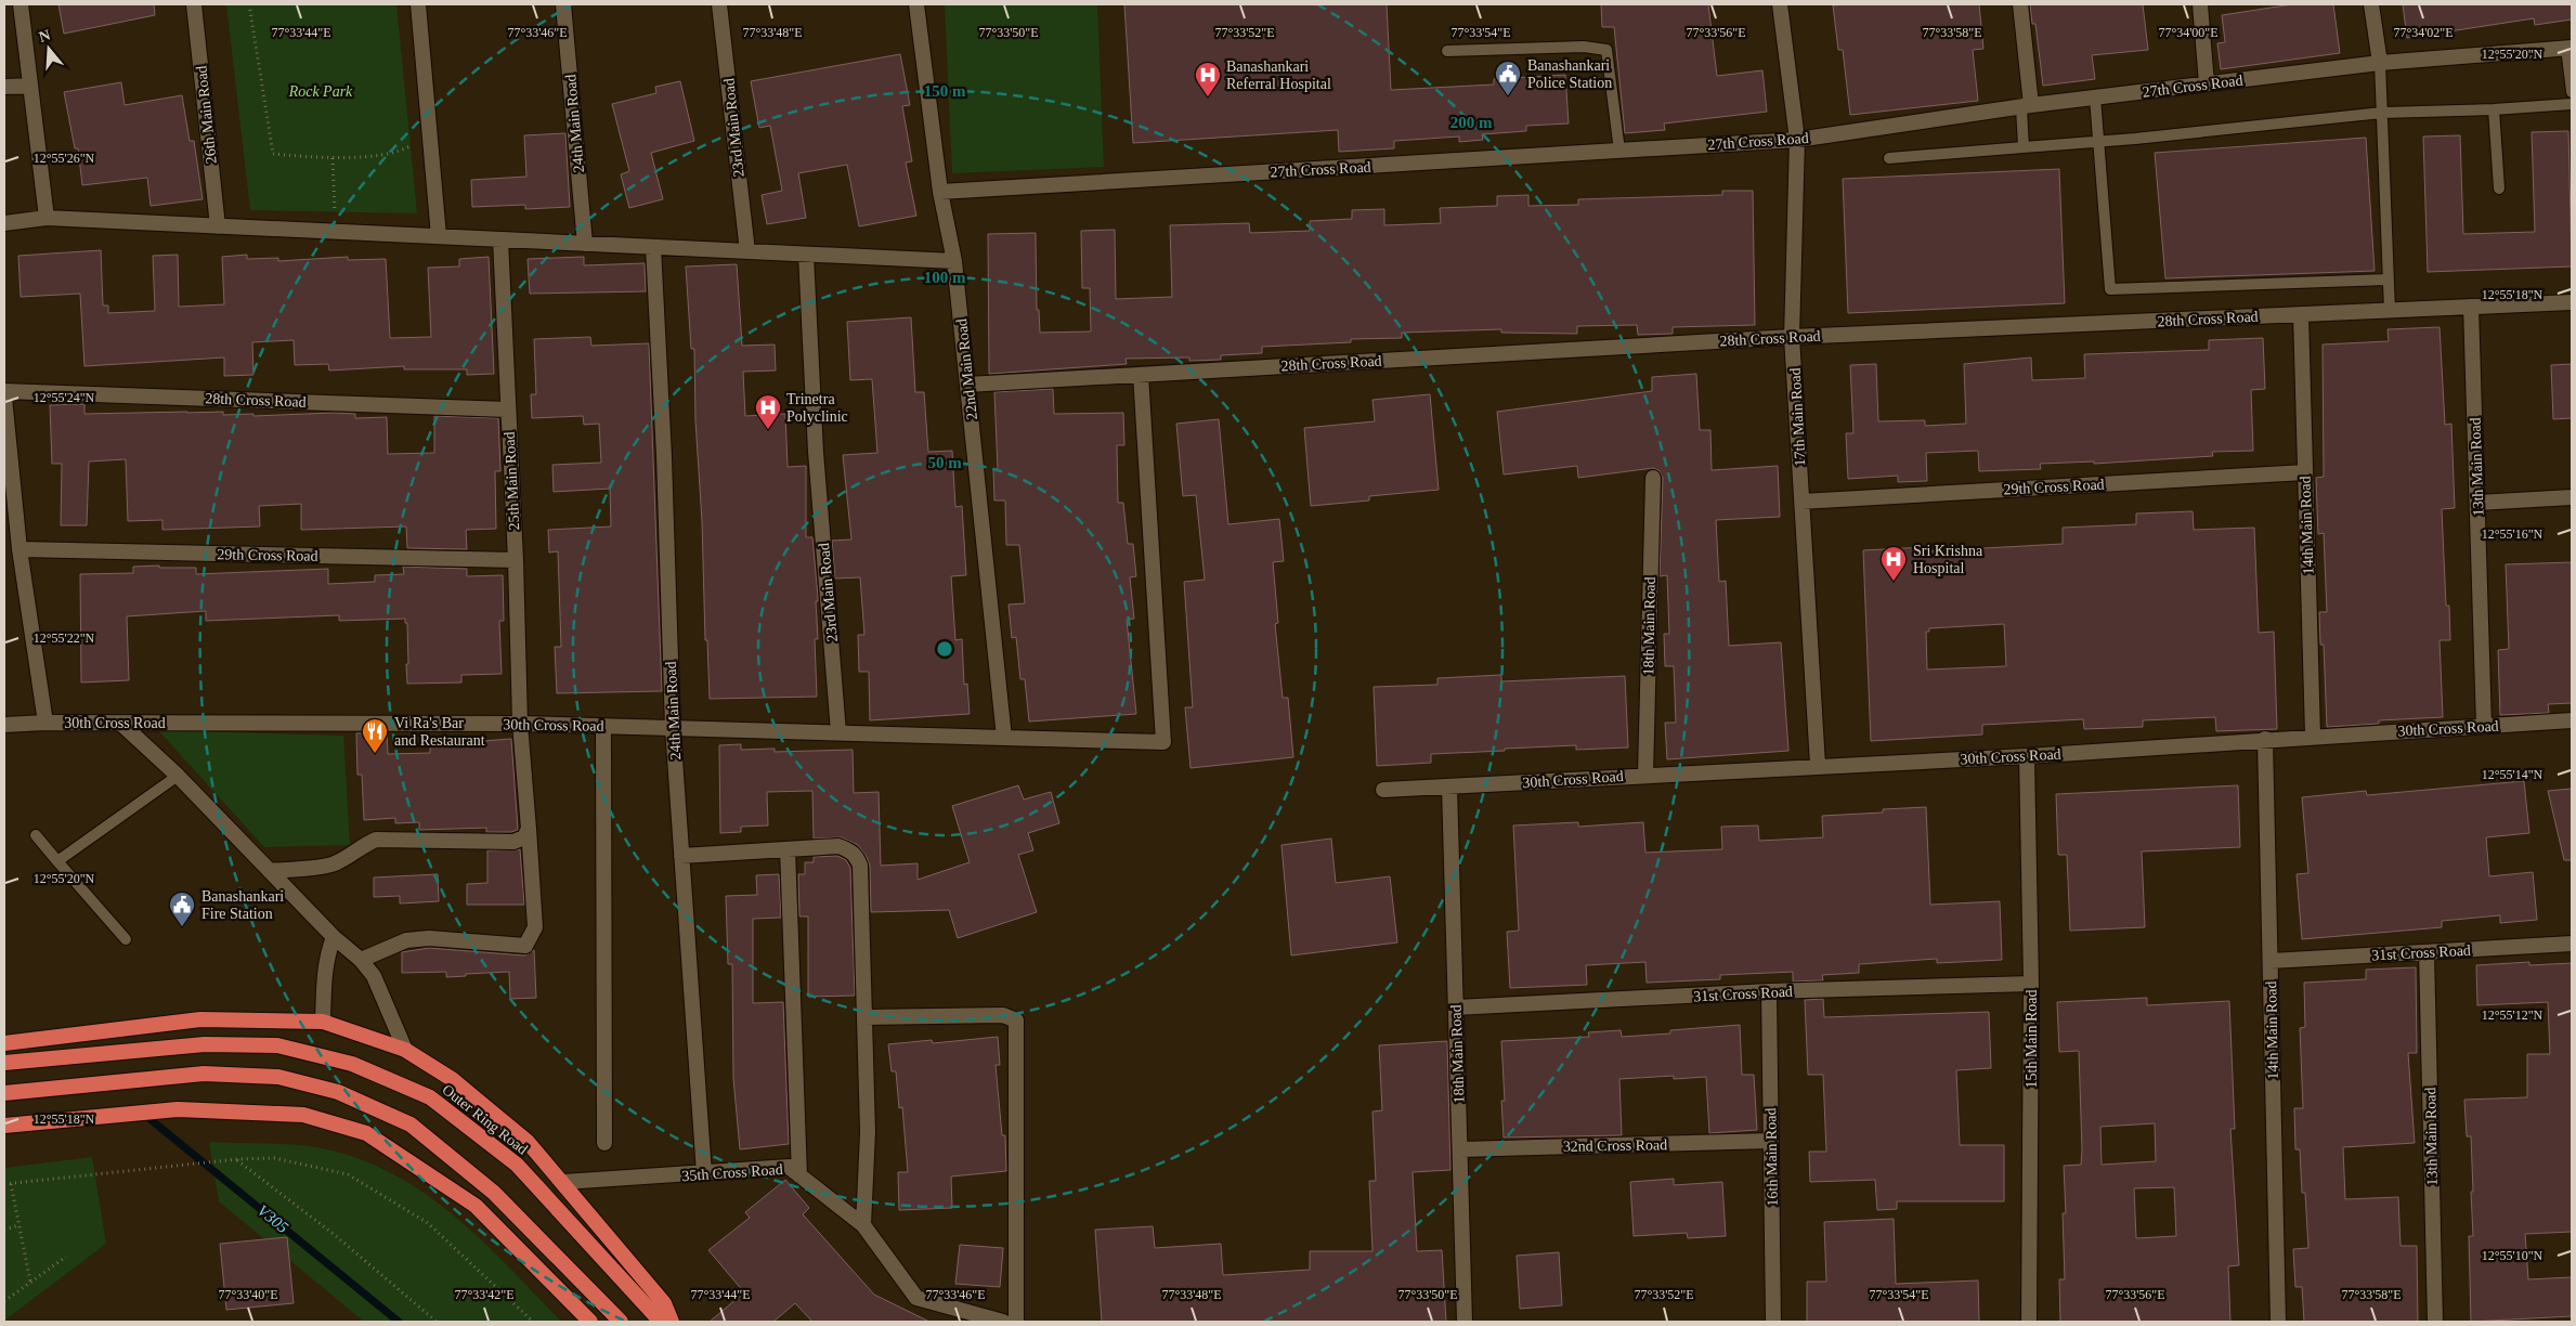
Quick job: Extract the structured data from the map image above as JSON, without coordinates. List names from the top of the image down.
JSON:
{
  "streets": {
    "highway": ["Outer Ring Road"],
    "street": [
      "27th Cross Road",
      "26th Main Road",
      "24th Main Road",
      "23rd Main Road",
      "28th Cross Road",
      "22nd Main Road",
      "17th Main Road",
      "13th Main Road",
      "25th Main Road",
      "29th Cross Road",
      "14th Main Road",
      "18th Main Road",
      "30th Cross Road",
      "31st Cross Road",
      "15th Main Road",
      "32nd Cross Road",
      "16th Main Road",
      "35th Cross Road"
    ]
  },
  "crossings": [
    ["27th Cross Road", "22nd Main Road"],
    ["27th Cross Road", "17th Main Road"],
    ["24th Main Road", "30th Cross Road"],
    ["24th Main Road", "35th Cross Road"],
    ["23rd Main Road", "30th Cross Road"],
    ["28th Cross Road", "22nd Main Road"],
    ["28th Cross Road", "17th Main Road"],
    ["28th Cross Road", "13th Main Road"],
    ["28th Cross Road", "25th Main Road"],
    ["28th Cross Road", "14th Main Road"],
    ["28th Cross Road", "30th Cross Road"],
    ["22nd Main Road", "30th Cross Road"],
    ["17th Main Road", "29th Cross Road"],
    ["17th Main Road", "30th Cross Road"],
    ["13th Main Road", "30th Cross Road"],
    ["13th Main Road", "31st Cross Road"],
    ["25th Main Road", "29th Cross Road"],
    ["25th Main Road", "30th Cross Road"],
    ["29th Cross Road", "14th Main Road"],
    ["14th Main Road", "30th Cross Road"],
    ["14th Main Road", "31st Cross Road"],
    ["18th Main Road", "30th Cross Road"],
    ["18th Main Road", "31st Cross Road"],
    ["18th Main Road", "32nd Cross Road"],
    ["30th Cross Road", "15th Main Road"],
    ["31st Cross Road", "15th Main Road"],
    ["31st Cross Road", "16th Main Road"],
    ["32nd Cross Road", "16th Main Road"]
  ],
  "water": ["V305"],
  "parks": ["Rock Park"],
  "places": {
    "public building": ["Banashankari Police Station", "Banashankari Fire Station"],
    "hospital": ["Banashankari Referral Hospital", "Trinetra Polyclinic", "Sri Krishna Hospital"],
    "restaurant": ["Vi Ra's Bar and Restaurant"]
  },
  "north": "top",
  "coordinates": [
    "77°33'44\"E",
    "77°33'46\"E",
    "77°33'48\"E",
    "77°33'50\"E",
    "77°33'52\"E",
    "77°33'54\"E",
    "77°33'56\"E",
    "77°33'58\"E",
    "77°34'00\"E",
    "77°34'02\"E",
    "12°55'20\"N",
    "12°55'26\"N",
    "12°55'18\"N",
    "12°55'24\"N",
    "12°55'16\"N",
    "12°55'22\"N",
    "12°55'14\"N",
    "12°55'12\"N",
    "12°55'10\"N",
    "77°33'40\"E",
    "77°33'42\"E"
  ],
  "rings": [
    "150 m",
    "200 m",
    "100 m",
    "50 m"
  ]
}
